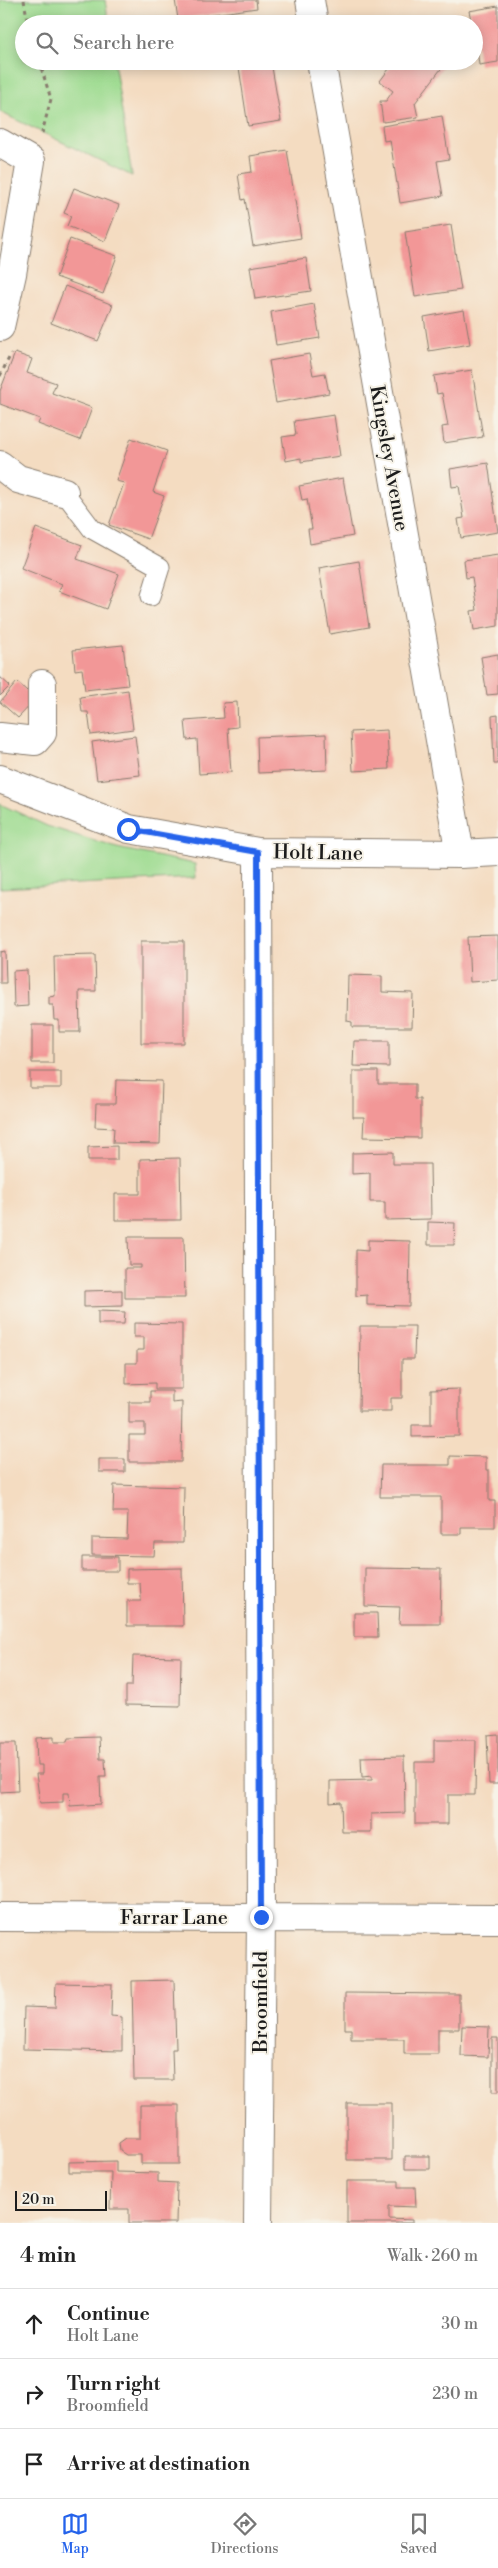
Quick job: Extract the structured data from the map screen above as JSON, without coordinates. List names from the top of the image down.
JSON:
{
  "streets": {
    "street": [
      "Kingsley Avenue",
      "Holt Lane",
      "Farrar Lane",
      "Broomfield"
    ]
  },
  "crossings": [
    ["Kingsley Avenue", "Holt Lane"],
    ["Holt Lane", "Broomfield"],
    ["Farrar Lane", "Broomfield"]
  ],
  "scale_bar": "20 m",
  "page": {
    "search": "Search here",
    "scale": "20 m",
    "heading": ["4 min", "Walk · 260 m"],
    "list": [
      ["Continue", "Holt Lane", "30 m"],
      ["Turn right", "Broomfield", "230 m"],
      "Arrive at destination"
    ],
    "nav": ["Map", "Directions", "Saved"]
  }
}
